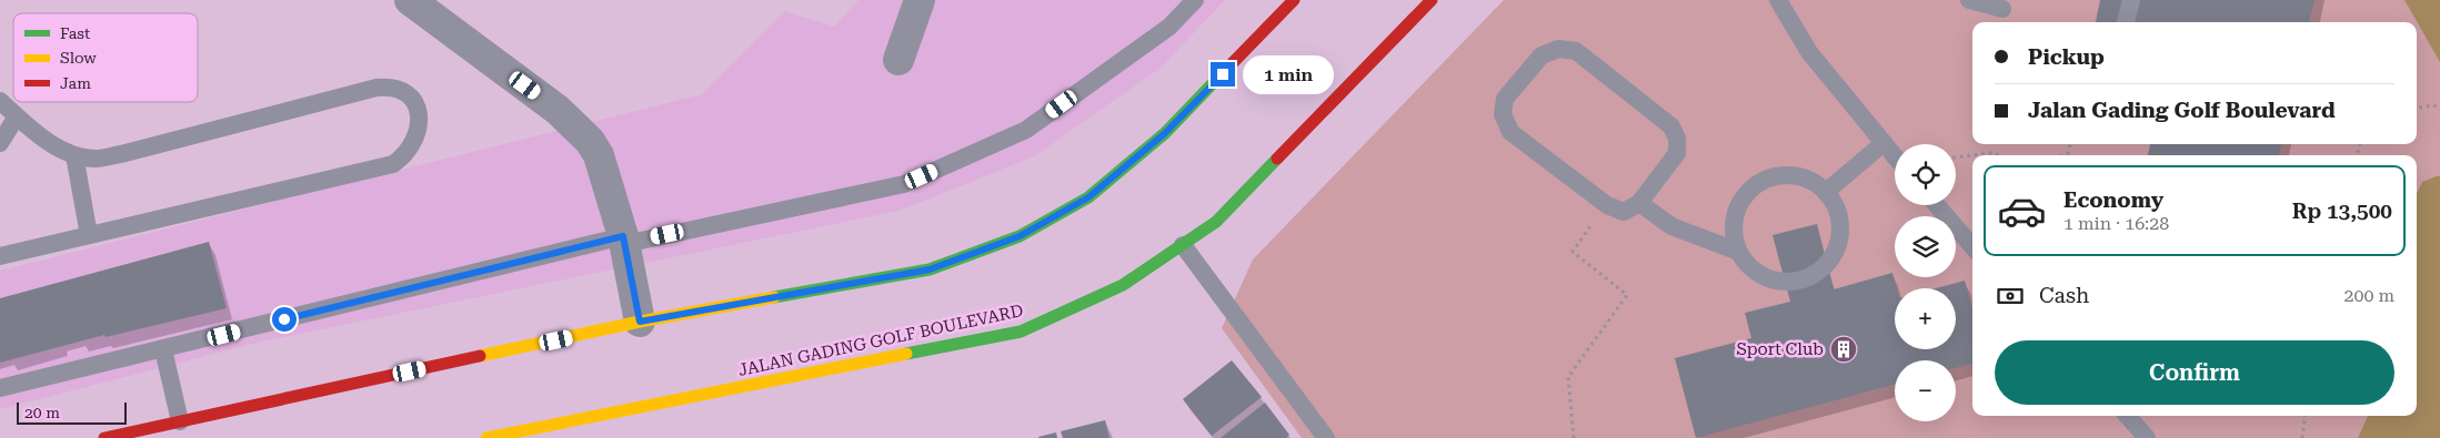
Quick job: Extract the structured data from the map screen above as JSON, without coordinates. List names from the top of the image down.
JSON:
{
  "streets": {
    "main road": ["JALAN GADING GOLF BOULEVARD"]
  },
  "places": {
    "building": ["Sport Club"]
  },
  "legend": ["Fast", "Slow", "Jam"],
  "scale_bar": "20 m",
  "page": {
    "banner": ["Pickup", "Jalan Gading Golf Boulevard"],
    "bubble": "1 min",
    "map_buttons": ["+", "−"],
    "list": [
      {
        "name": "Economy",
        "note": "1 min · 16:28",
        "value": "Rp 13,500"
      }
    ],
    "pay": ["Cash", "200 m"],
    "buttons": "Confirm",
    "scale": "20 m"
  }
}
